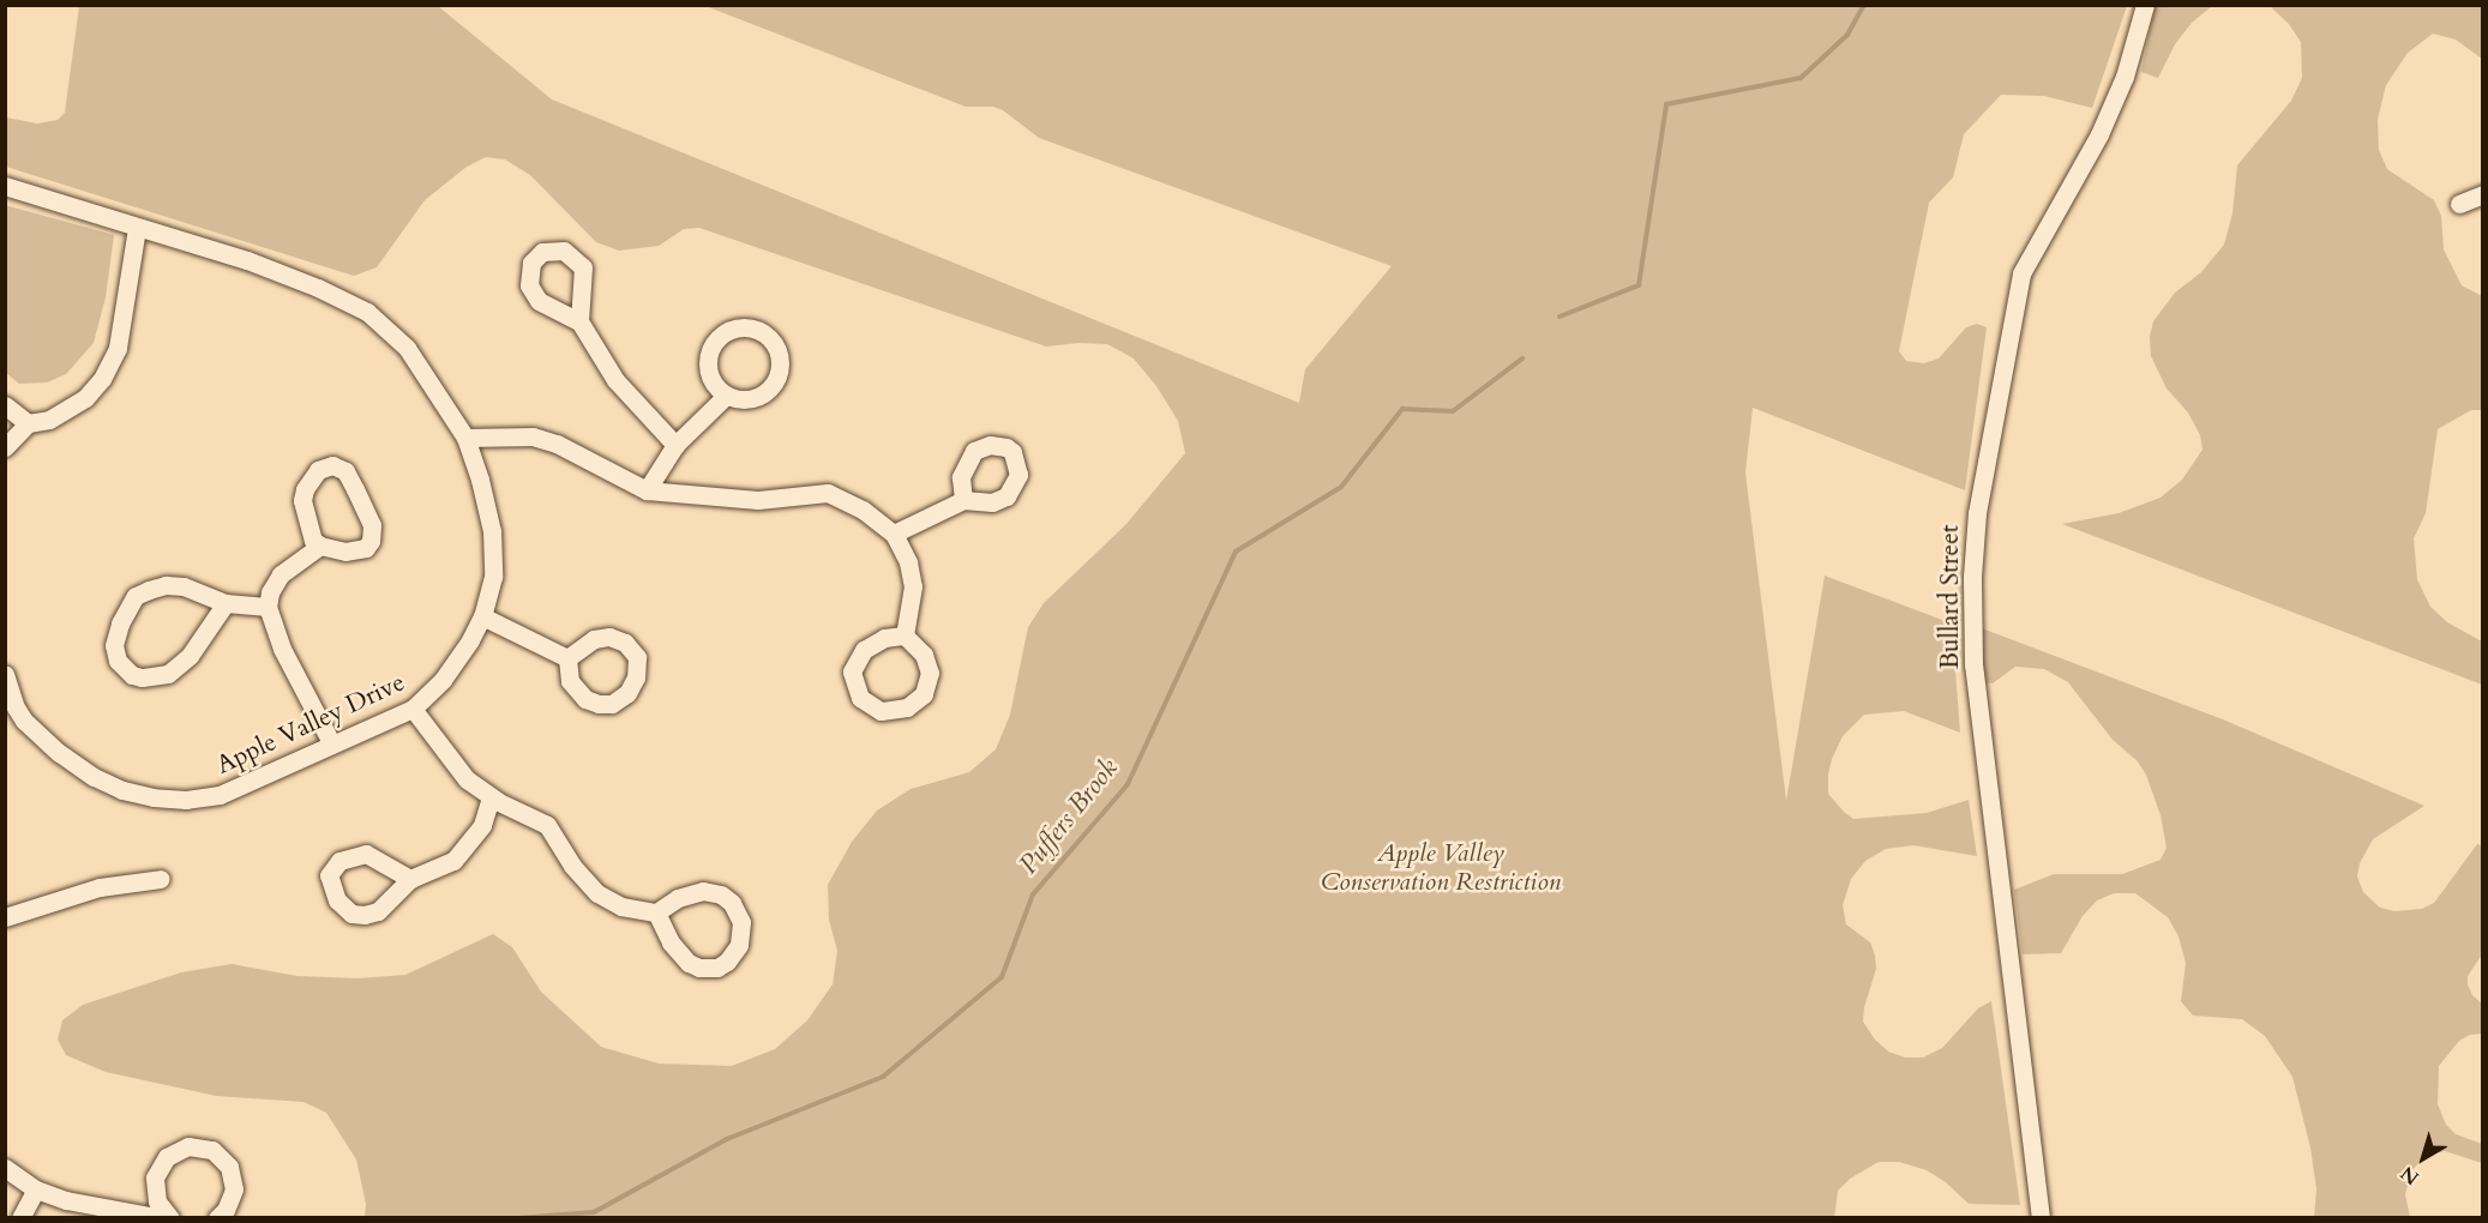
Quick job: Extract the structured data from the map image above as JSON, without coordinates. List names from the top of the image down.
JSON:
{
  "streets": {
    "street": ["Bullard Street", "Apple Valley Drive"]
  },
  "water": ["Puffers Brook"],
  "parks": ["Apple Valley Conservation Restriction"],
  "north": "bottom left"
}
